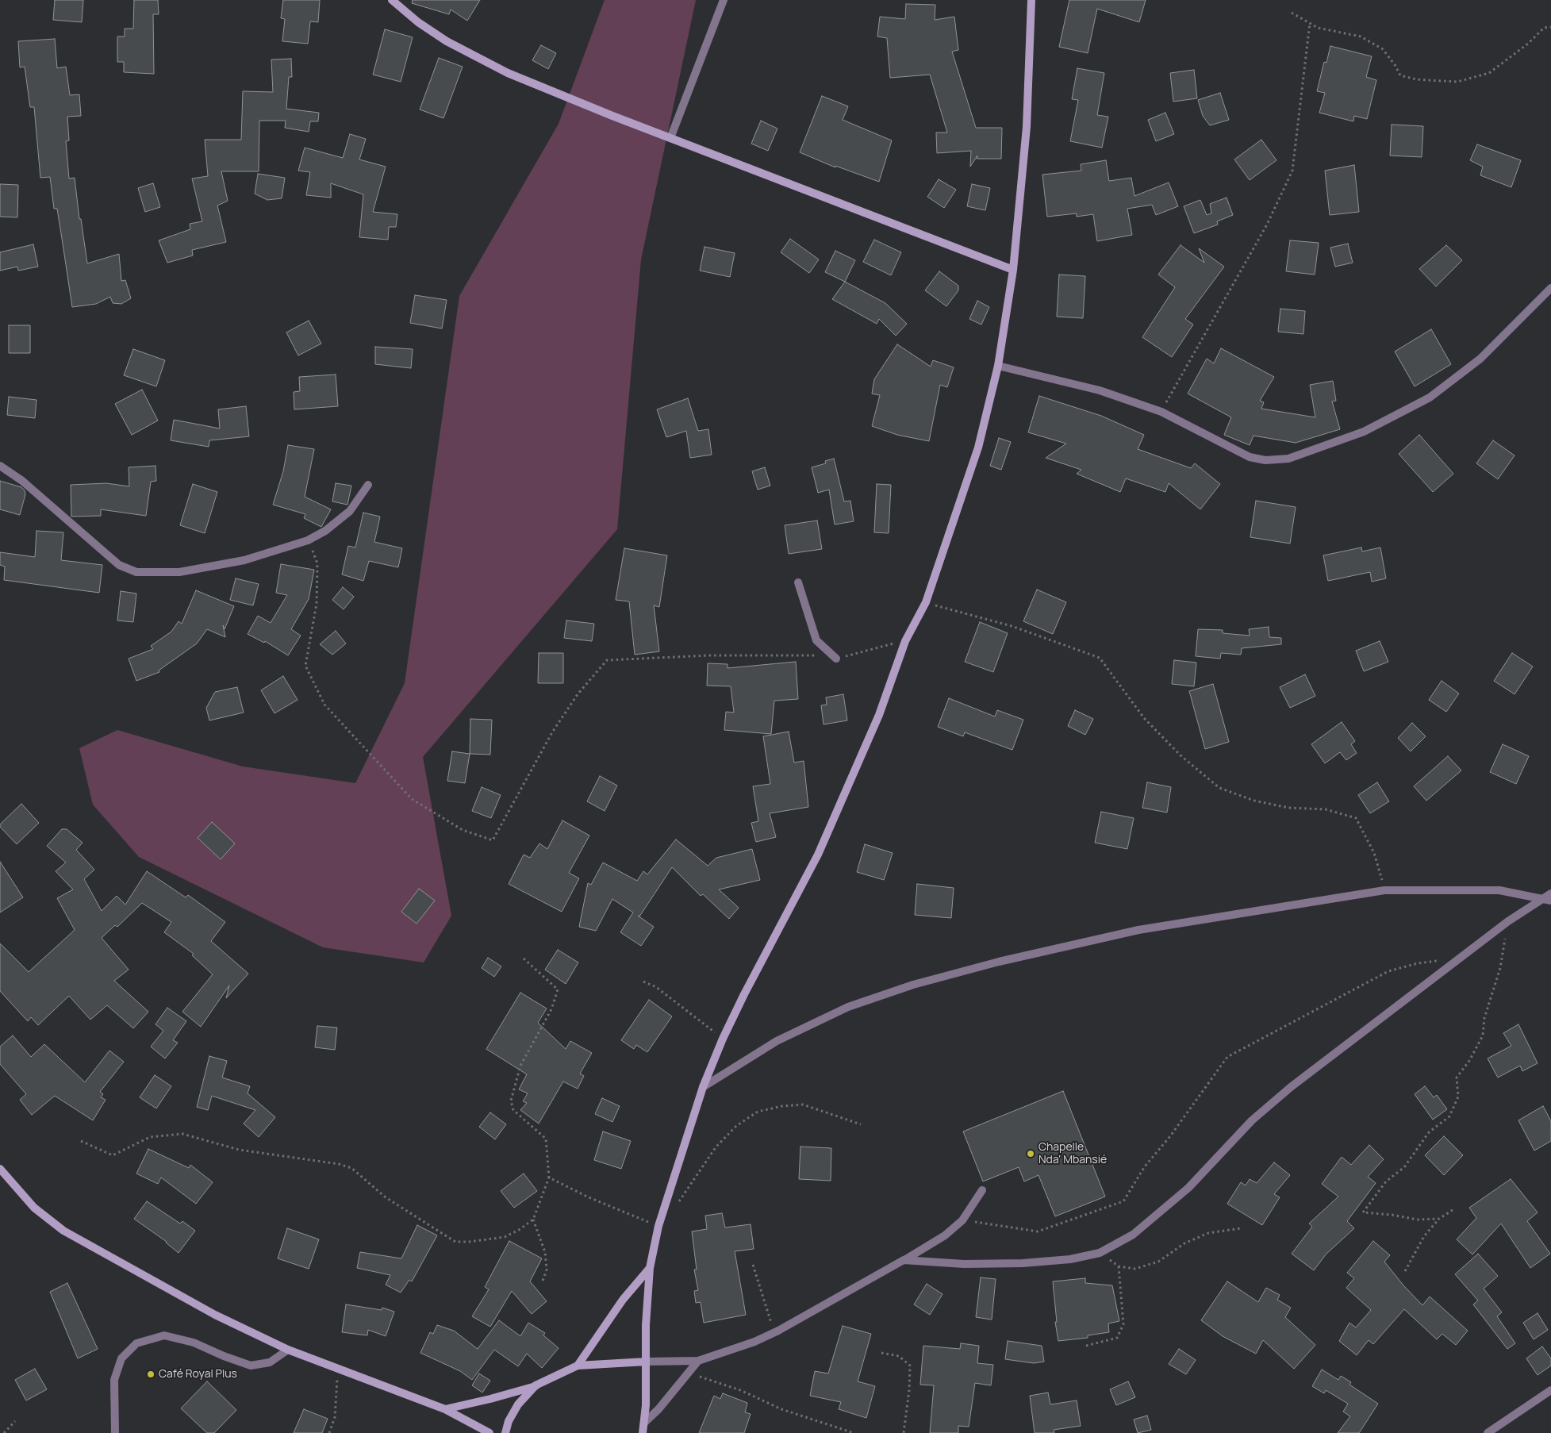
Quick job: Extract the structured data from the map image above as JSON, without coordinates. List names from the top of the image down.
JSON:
{
  "places": ["Chapelle Nda' Mbansié", "Café Royal Plus"]
}
